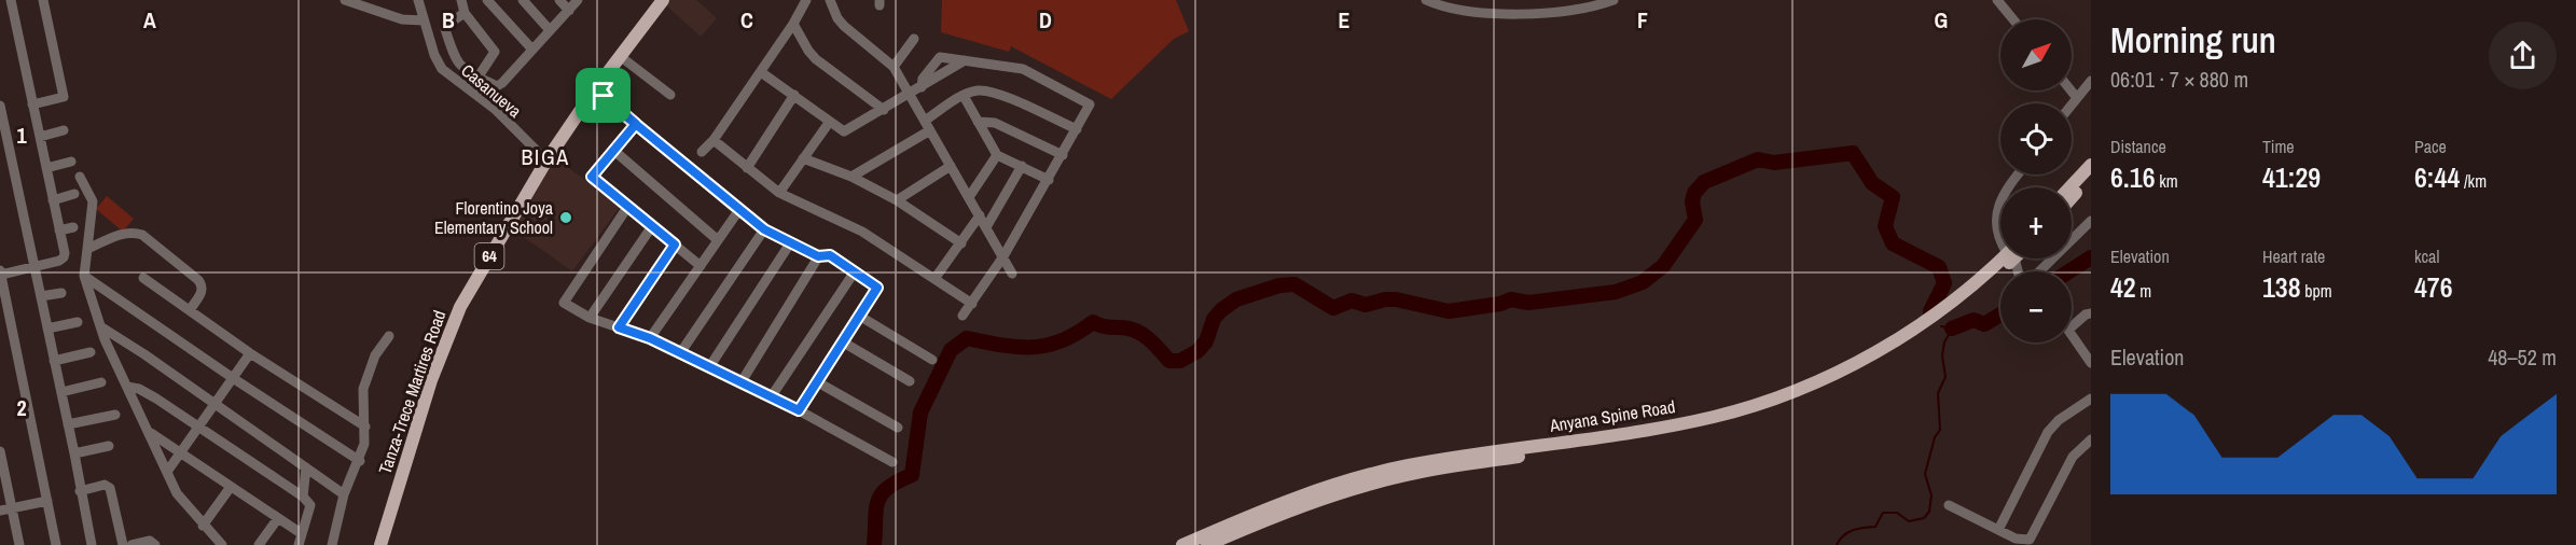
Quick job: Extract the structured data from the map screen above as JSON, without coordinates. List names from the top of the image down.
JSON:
{
  "streets": {
    "main road": ["64", "Tanza-Trece Martires Road", "Anyana Spine Road"],
    "street": ["Casanueva"]
  },
  "crossings": [
    ["Casanueva", "Tanza-Trece Martires Road"]
  ],
  "districts": ["BIGA"],
  "places": ["Florentino Joya Elementary School"],
  "north": "top right",
  "page": {
    "heading": ["Morning run", "06:01 · 7 × 880 m"],
    "map_buttons": ["+", "−"],
    "stats": [
      ["Distance", "6.16 km"],
      ["Time", "41:29"],
      ["Pace", "6:44 /km"],
      ["Elevation", "42 m"],
      ["Heart rate", "138 bpm"],
      ["kcal", "476"]
    ],
    "chart": ["Elevation", "48–52 m"]
  },
  "grid": {
    "columns": [
      "A",
      "B",
      "C",
      "D",
      "E",
      "F",
      "G"
    ],
    "rows": ["1", "2"]
  }
}
